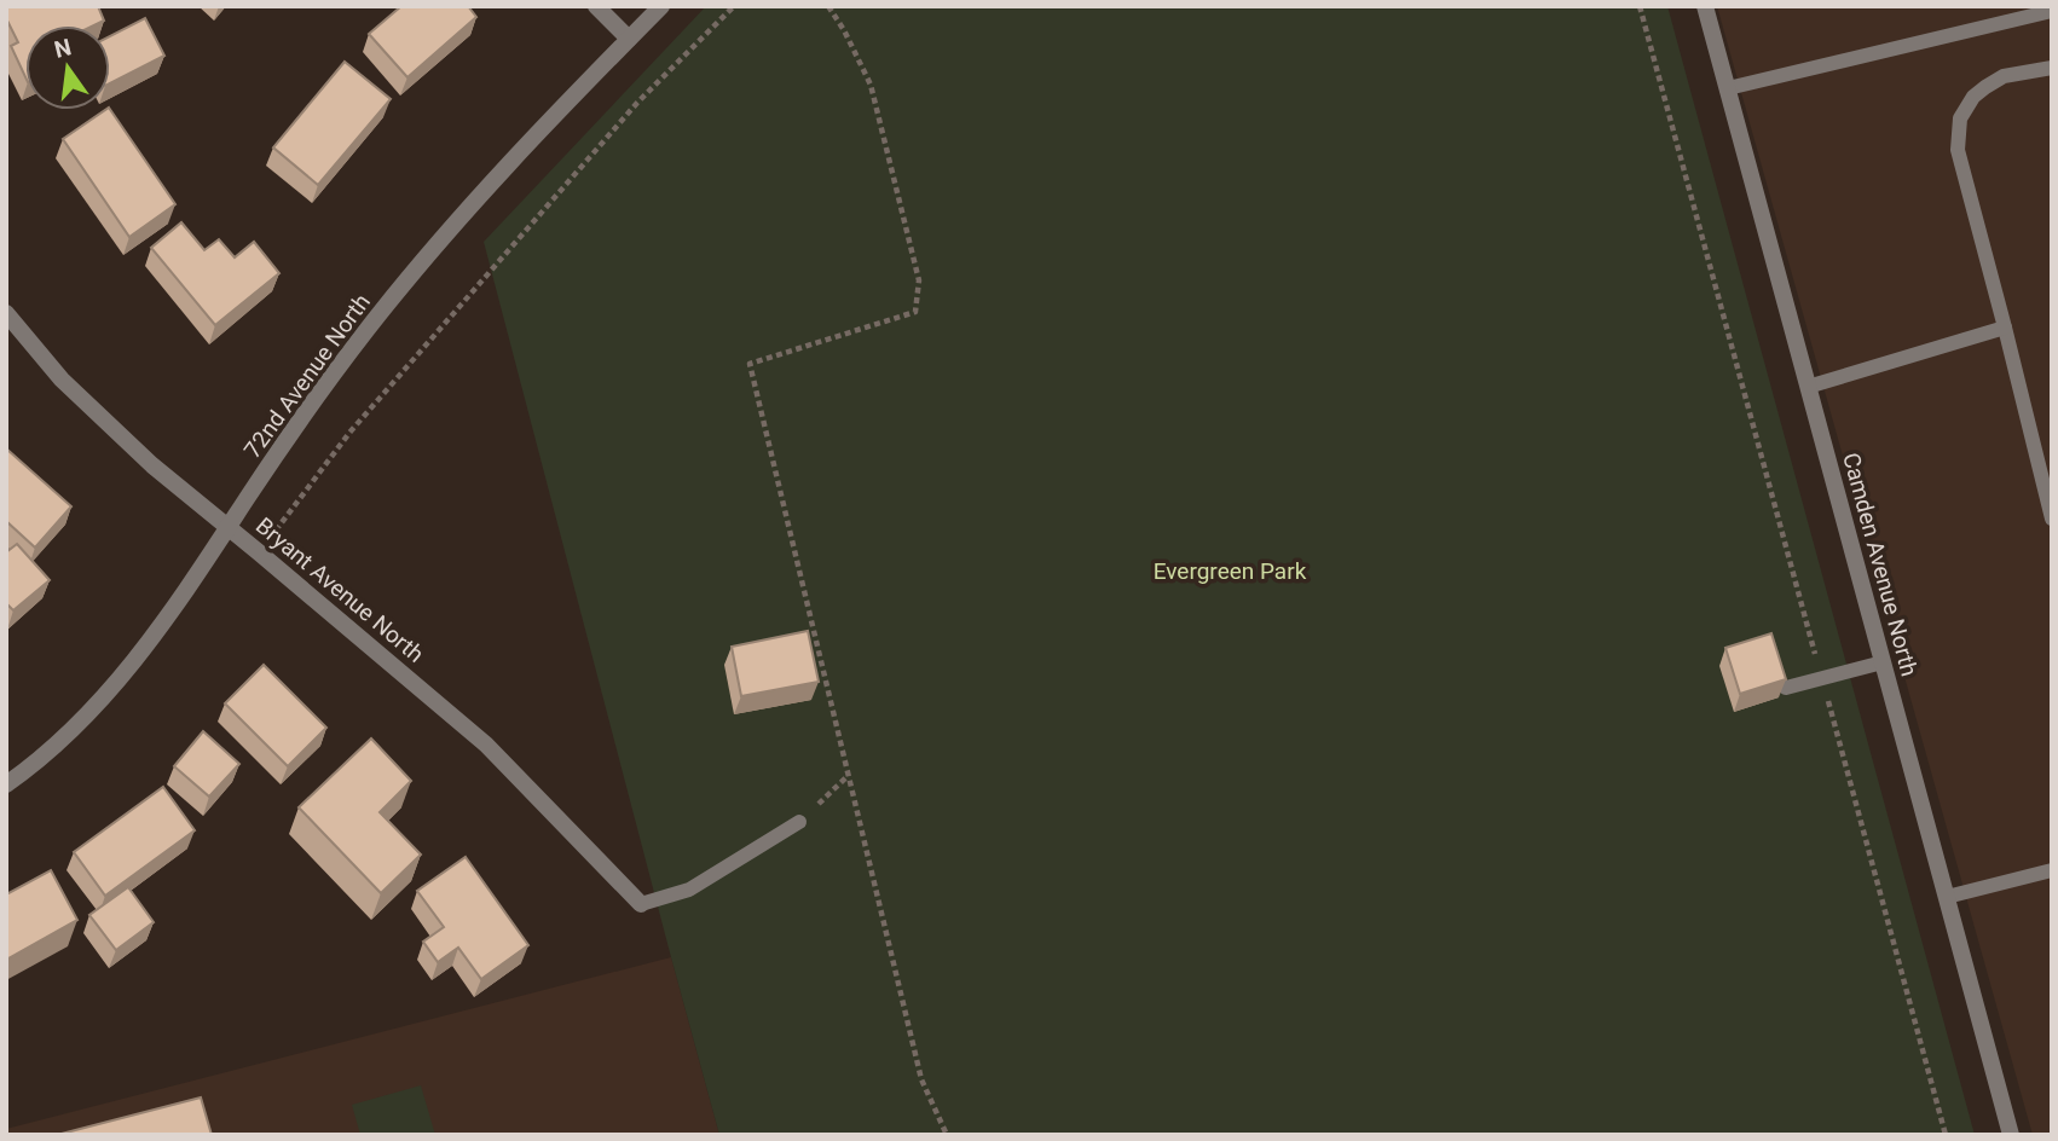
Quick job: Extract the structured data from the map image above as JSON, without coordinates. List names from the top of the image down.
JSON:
{
  "streets": {
    "street": ["72nd Avenue North", "Camden Avenue North", "Bryant Avenue North"]
  },
  "crossings": [
    ["72nd Avenue North", "Bryant Avenue North"]
  ],
  "parks": ["Evergreen Park"],
  "north": "top"
}
